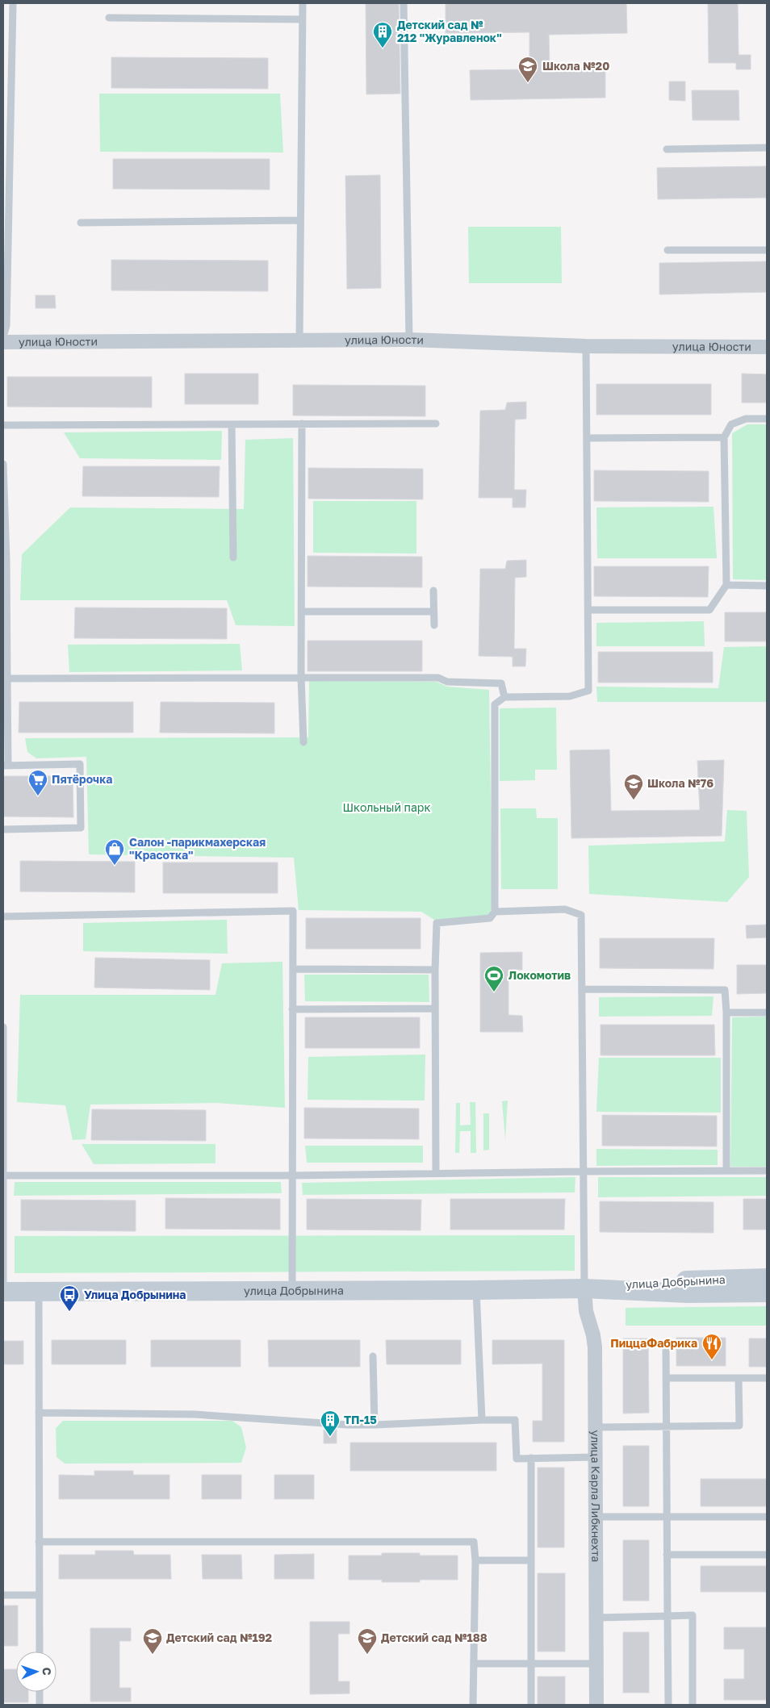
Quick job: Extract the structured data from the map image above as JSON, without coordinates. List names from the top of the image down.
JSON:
{
  "streets": {
    "main road": ["улица Добрынина"],
    "street": ["улица Юности", "улица Карла Либкнехта"]
  },
  "crossings": [
    ["улица Добрынина", "улица Карла Либкнехта"]
  ],
  "parks": ["Школьный парк"],
  "places": {
    "building": ["Детский сад № 212 \"Журавленок\"", "ТП-15"],
    "school or university": [
      "Школа №20",
      "Школа №76",
      "Детский сад №192",
      "Детский сад №188"
    ],
    "supermarket": ["Пятёрочка"],
    "shop": ["Салон -парикмахерская \"Красотка\""],
    "sports": ["Локомотив"],
    "bus stop": ["Улица Добрынина"],
    "restaurant": ["ПиццаФабрика"]
  },
  "north": "right"
}
